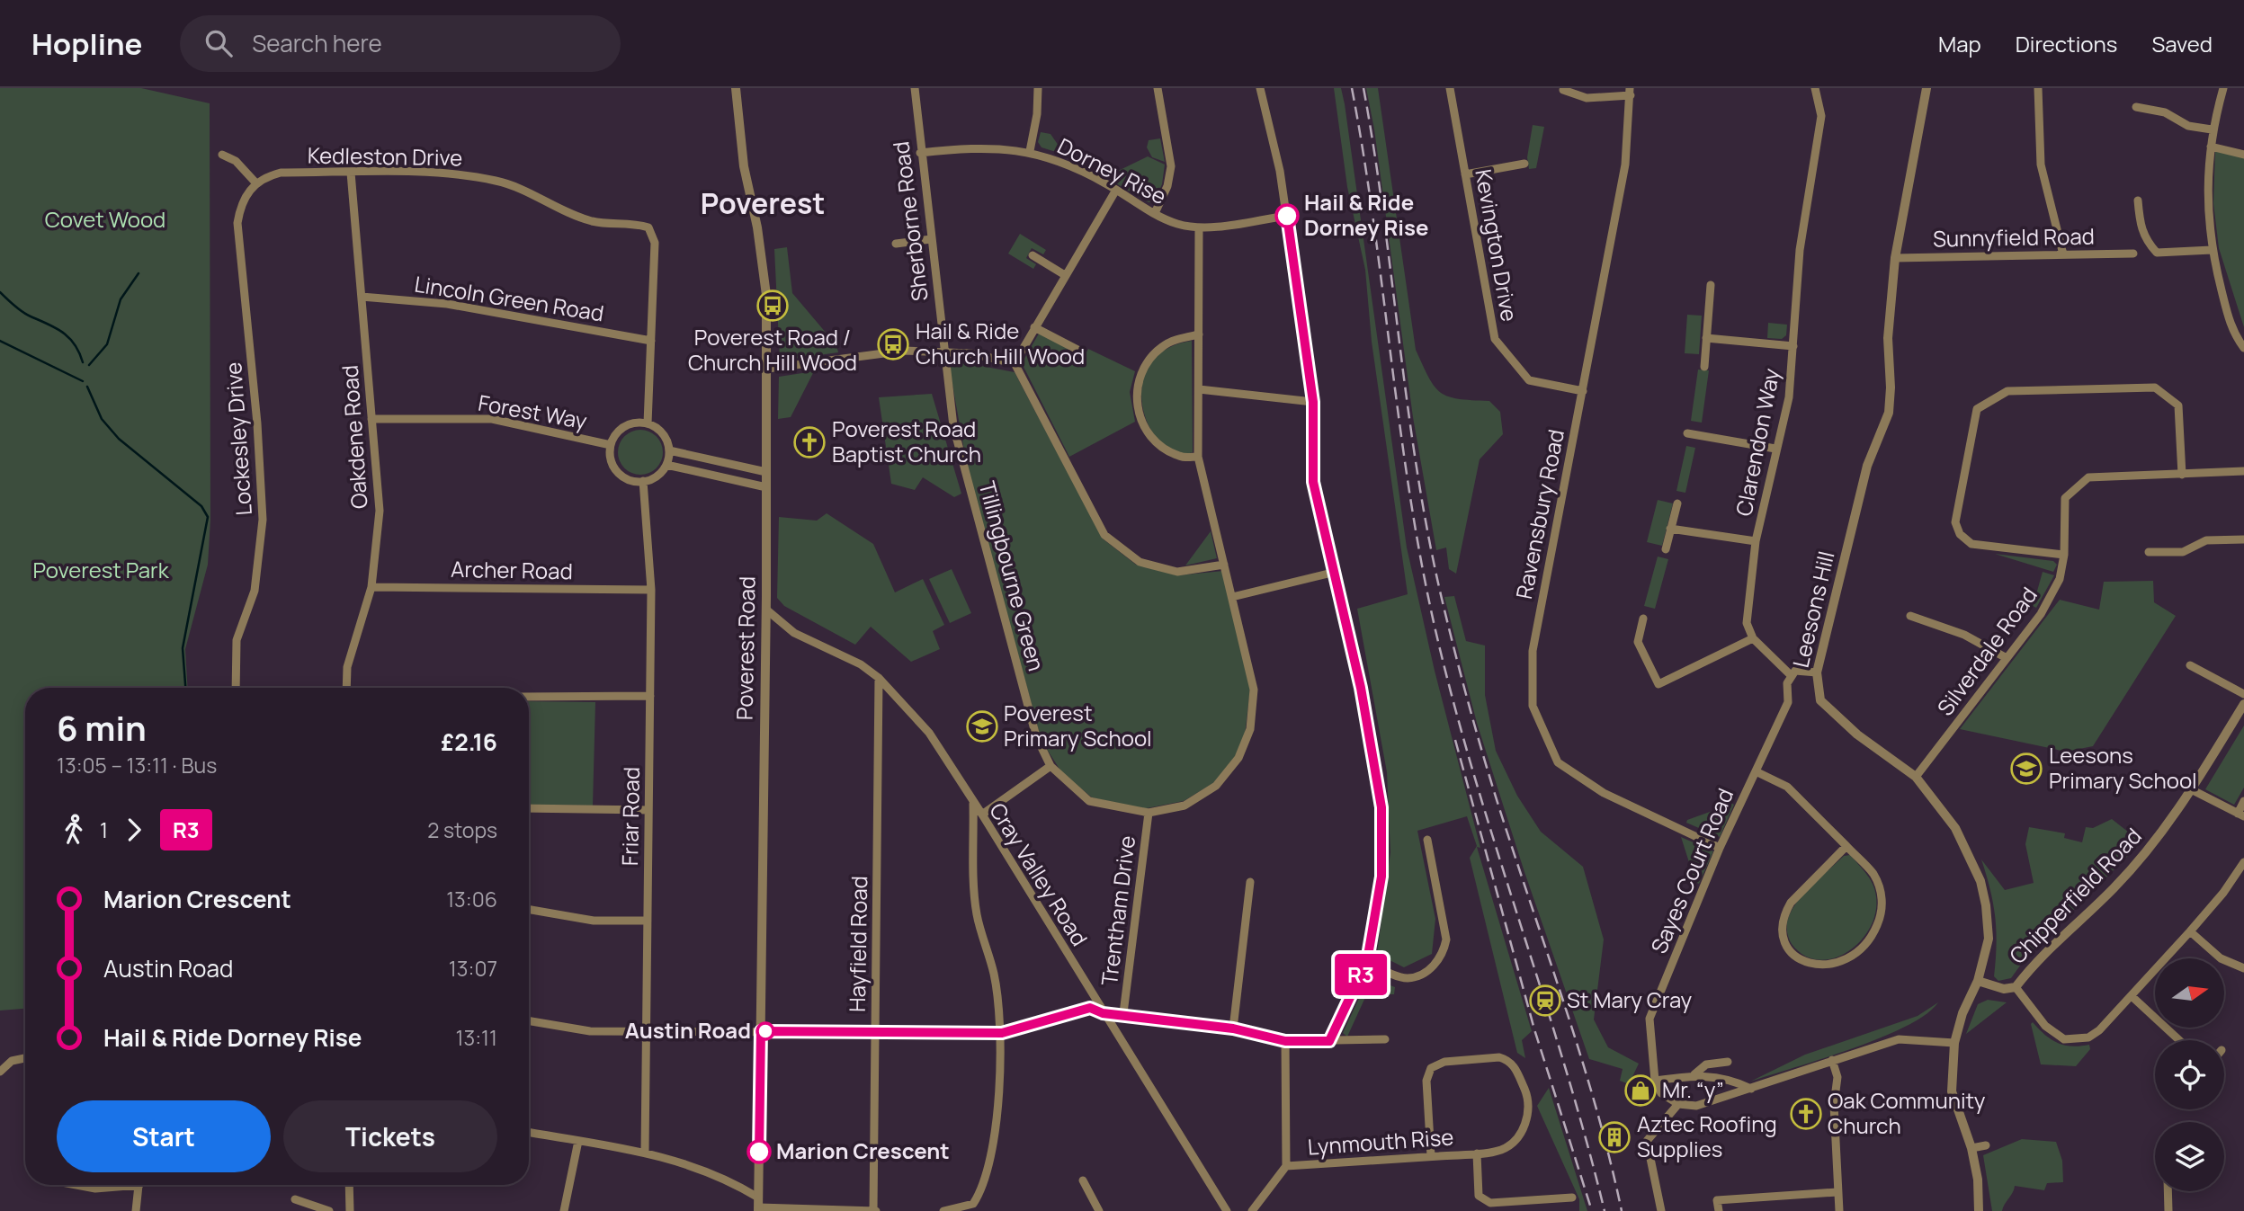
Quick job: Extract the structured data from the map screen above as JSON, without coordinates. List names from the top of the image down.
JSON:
{
  "streets": {
    "street": [
      "Kedleston Drive",
      "Dorney Rise",
      "Sherborne Road",
      "Sunnyfield Road",
      "Kevington Drive",
      "Lincoln Green Road",
      "Forest Way",
      "Oakdene Road",
      "Lockesley Drive",
      "Clarendon Way",
      "Ravensbury Road",
      "Archer Road",
      "Tillingbourne Green",
      "Leesons Hill",
      "Poverest Road",
      "Silverdale Road",
      "Friar Road",
      "Sayes Court Road",
      "Cray Valley Road",
      "Chipperfield Road",
      "Trentham Drive",
      "Hayfield Road",
      "Lynmouth Rise"
    ]
  },
  "crossings": [
    ["Kedleston Drive", "Lincoln Green Road"],
    ["Kedleston Drive", "Forest Way"],
    ["Kedleston Drive", "Oakdene Road"],
    ["Kedleston Drive", "Lockesley Drive"],
    ["Kedleston Drive", "Friar Road"],
    ["Dorney Rise", "Sherborne Road"],
    ["Dorney Rise", "Tillingbourne Green"],
    ["Sherborne Road", "Tillingbourne Green"],
    ["Sunnyfield Road", "Leesons Hill"],
    ["Kevington Drive", "Ravensbury Road"],
    ["Lincoln Green Road", "Oakdene Road"],
    ["Forest Way", "Oakdene Road"],
    ["Forest Way", "Friar Road"],
    ["Oakdene Road", "Archer Road"],
    ["Ravensbury Road", "Sayes Court Road"],
    ["Archer Road", "Friar Road"],
    ["Tillingbourne Green", "Trentham Drive"],
    ["Leesons Hill", "Silverdale Road"],
    ["Leesons Hill", "Chipperfield Road"],
    ["Poverest Road", "Cray Valley Road"],
    ["Cray Valley Road", "Hayfield Road"]
  ],
  "districts": ["Poverest"],
  "parks": ["Covet Wood", "Poverest Park"],
  "places": {
    "other": ["Hail & Ride Dorney Rise", "Austin Road", "Marion Crescent"],
    "bus stop": ["Poverest Road / Church Hill Wood", "Hail & Ride Church Hill Wood"],
    "church": ["Poverest Road Baptist Church", "Oak Community Church"],
    "school or university": ["Poverest Primary School", "Leesons Primary School"],
    "station": ["St Mary Cray"],
    "shop": ["Mr. “y”"],
    "building": ["Aztec Roofing Supplies"]
  },
  "lines": ["bus line R3"],
  "north": "right",
  "page": {
    "header": "Hopline",
    "search": "Search here",
    "nav": ["Map", "Directions", "Saved"],
    "on_map": "R3",
    "heading": ["6 min", "13:05 – 13:11 · Bus", "£2.16"],
    "legs": ["1", "R3", "2 stops"],
    "list": [
      {
        "name": "Marion Crescent",
        "value": "13:06"
      },
      {
        "name": "Austin Road",
        "value": "13:07"
      },
      {
        "name": "Hail & Ride Dorney Rise",
        "value": "13:11"
      }
    ],
    "buttons": ["Start", "Tickets"]
  }
}
